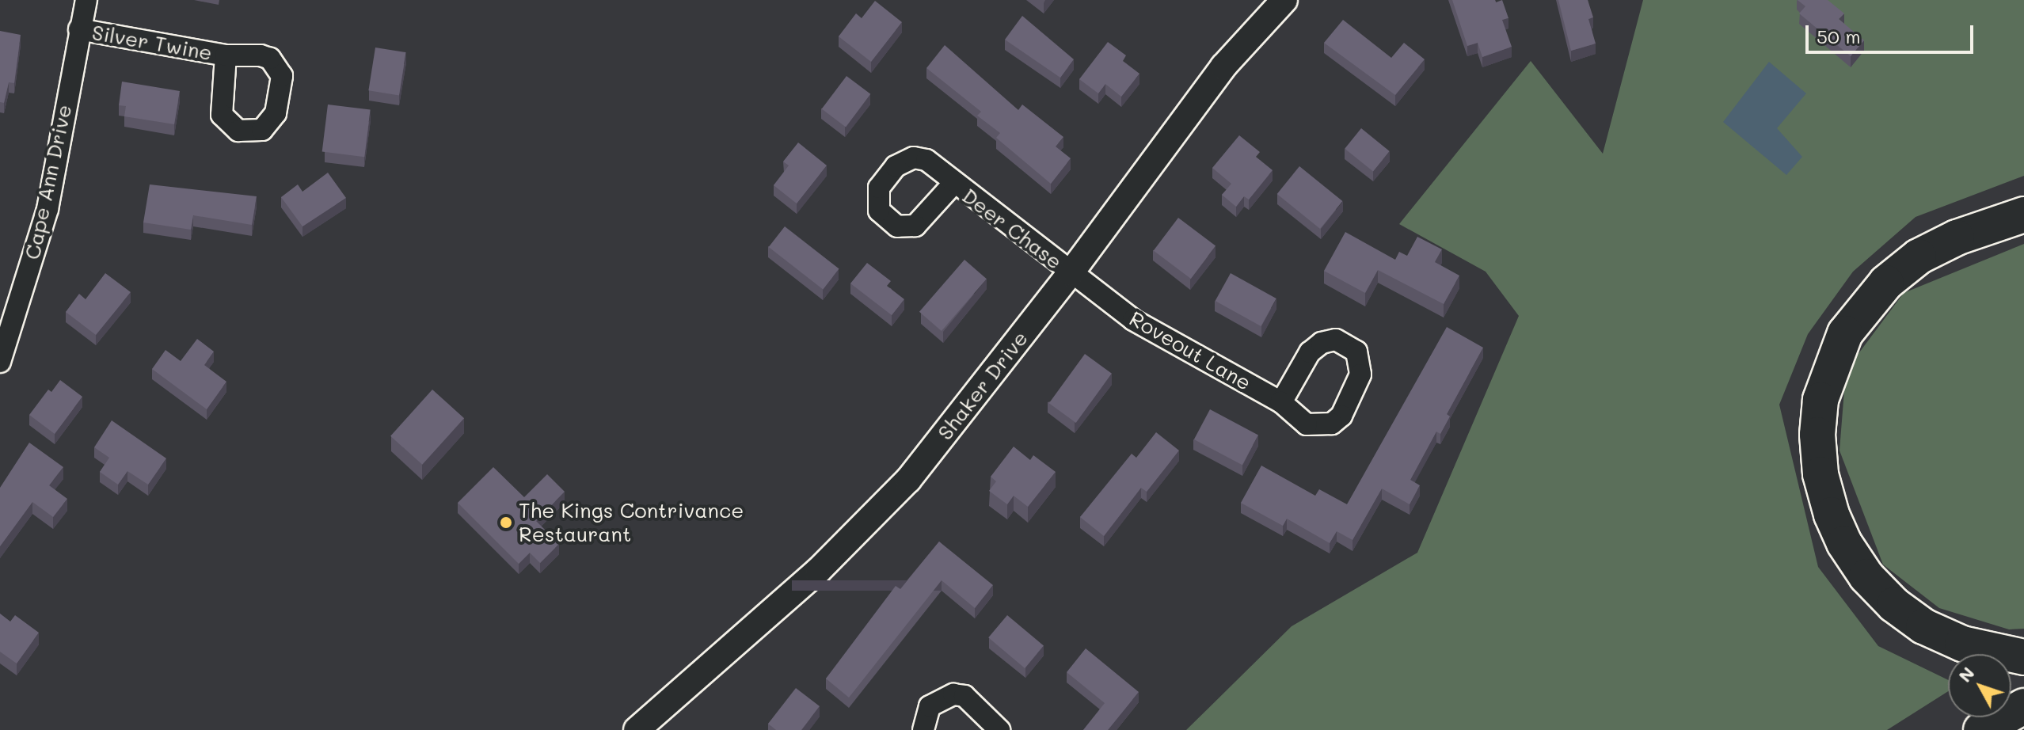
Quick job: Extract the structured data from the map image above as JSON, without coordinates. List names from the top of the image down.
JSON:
{
  "streets": {
    "street": [
      "Silver Twine",
      "Cape Ann Drive",
      "Deer Chase",
      "Roveout Lane",
      "Shaker Drive"
    ]
  },
  "crossings": [
    ["Silver Twine", "Cape Ann Drive"],
    ["Deer Chase", "Roveout Lane"],
    ["Deer Chase", "Shaker Drive"],
    ["Roveout Lane", "Shaker Drive"]
  ],
  "places": ["The Kings Contrivance Restaurant"],
  "scale_bar": "50 m",
  "north": "top left"
}
